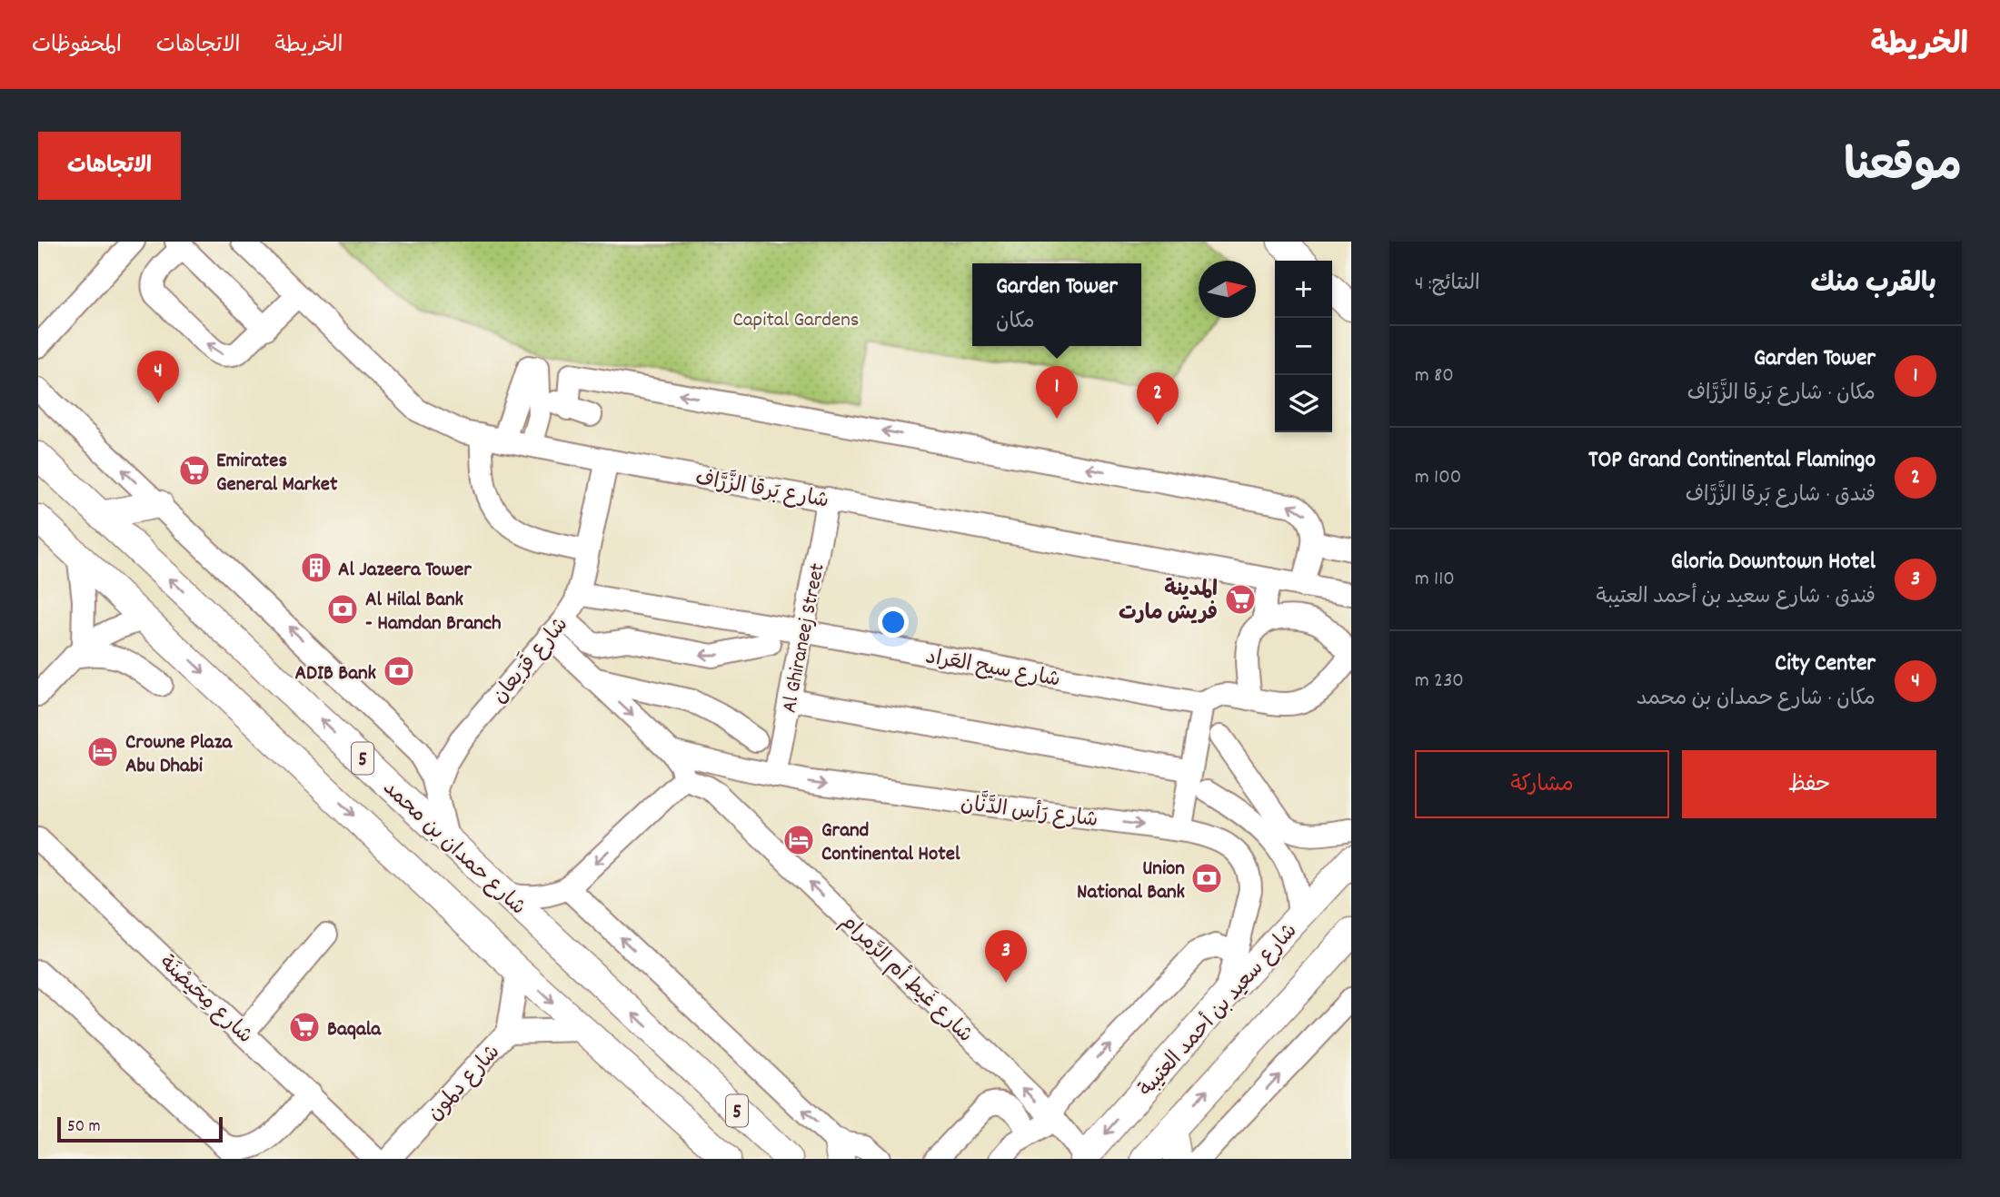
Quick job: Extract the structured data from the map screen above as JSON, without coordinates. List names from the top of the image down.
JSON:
{
  "streets": {
    "main road": ["5", "شارع حمدان بن محمد", "شارع سعيد بن أحمد العتيبة"],
    "street": [
      "شارع بَرقا الزَّرَّاف",
      "Al Ghiraneej Street",
      "شارع قَرَيعان",
      "شارع سيح العَراد",
      "شارع رَأس الدَّنَّان",
      "شارع غَيط أم الرَّمرام",
      "شارع مِحَيصْنَة",
      "شارع دلمون"
    ]
  },
  "crossings": [
    ["شارع بَرقا الزَّرَّاف", "Al Ghiraneej Street"],
    ["شارع بَرقا الزَّرَّاف", "شارع قَرَيعان"],
    ["Al Ghiraneej Street", "شارع سيح العَراد"],
    ["Al Ghiraneej Street", "شارع رَأس الدَّنَّان"],
    ["شارع قَرَيعان", "شارع سيح العَراد"],
    ["5", "شارع دلمون"],
    ["شارع رَأس الدَّنَّان", "شارع سعيد بن أحمد العتيبة"],
    ["شارع غَيط أم الرَّمرام", "شارع سعيد بن أحمد العتيبة"]
  ],
  "parks": ["Capital Gardens"],
  "places": {
    "supermarket": ["Emirates General Market", "المدينة فريش مارت", "Baqala"],
    "building": ["Al Jazeera Tower"],
    "bank": ["Al Hilal Bank - Hamdan Branch", "ADIB Bank", "Union National Bank"],
    "hotel": ["Crowne Plaza Abu Dhabi", "Grand Continental Hotel"]
  },
  "scale_bar": "50 m",
  "north": "right",
  "page": {
    "header": "الخريطة",
    "nav": ["الخريطة", "الاتجاهات", "المحفوظات"],
    "title": "موقعنا",
    "buttons": [
      "الاتجاهات",
      ["حفظ", "مشاركة"]
    ],
    "heading": ["بالقرب منك", "النتائج: 4"],
    "map_buttons": ["+", "−"],
    "popup": ["Garden Tower", "مكان"],
    "list": [
      {
        "mark": "1",
        "name": "Garden Tower",
        "note": "مكان · شارع بَرقا الزَّرَّاف",
        "value": "80 m"
      },
      {
        "mark": "2",
        "name": "TOP Grand Continental Flamingo",
        "note": "فندق · شارع بَرقا الزَّرَّاف",
        "value": "100 m"
      },
      {
        "mark": "3",
        "name": "Gloria Downtown Hotel",
        "note": "فندق · شارع سعيد بن أحمد العتيبة",
        "value": "110 m"
      },
      {
        "mark": "4",
        "name": "City Center",
        "note": "مكان · شارع حمدان بن محمد",
        "value": "230 m"
      }
    ],
    "pins": [
      "4",
      "1",
      "2",
      "3"
    ],
    "scale": "50 m"
  }
}
